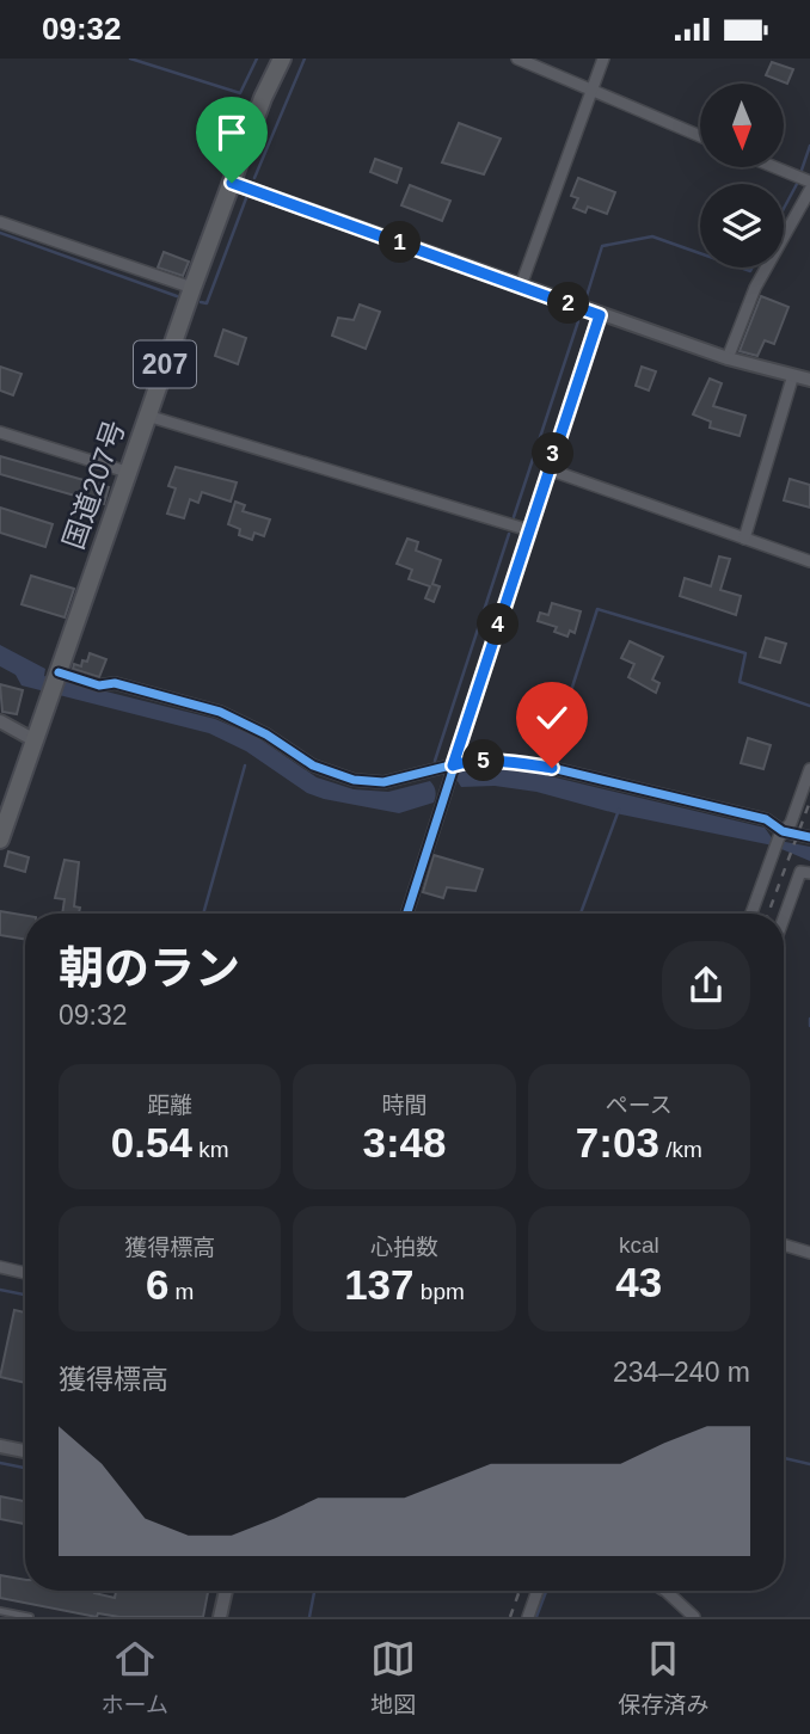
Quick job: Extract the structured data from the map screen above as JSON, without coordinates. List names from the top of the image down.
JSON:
{
  "streets": {
    "highway": ["207", "国道207号"]
  },
  "north": "bottom",
  "page": {
    "status": "09:32",
    "pins": [
      "1",
      "2",
      "3",
      "4",
      "5"
    ],
    "heading": ["朝のラン", "09:32"],
    "stats": [
      ["距離", "0.54 km"],
      ["時間", "3:48"],
      ["ペース", "7:03 /km"],
      ["獲得標高", "6 m"],
      ["心拍数", "137 bpm"],
      ["kcal", "43"]
    ],
    "chart": ["獲得標高", "234–240 m"],
    "tabs": ["ホーム", "地図", "保存済み"]
  }
}
